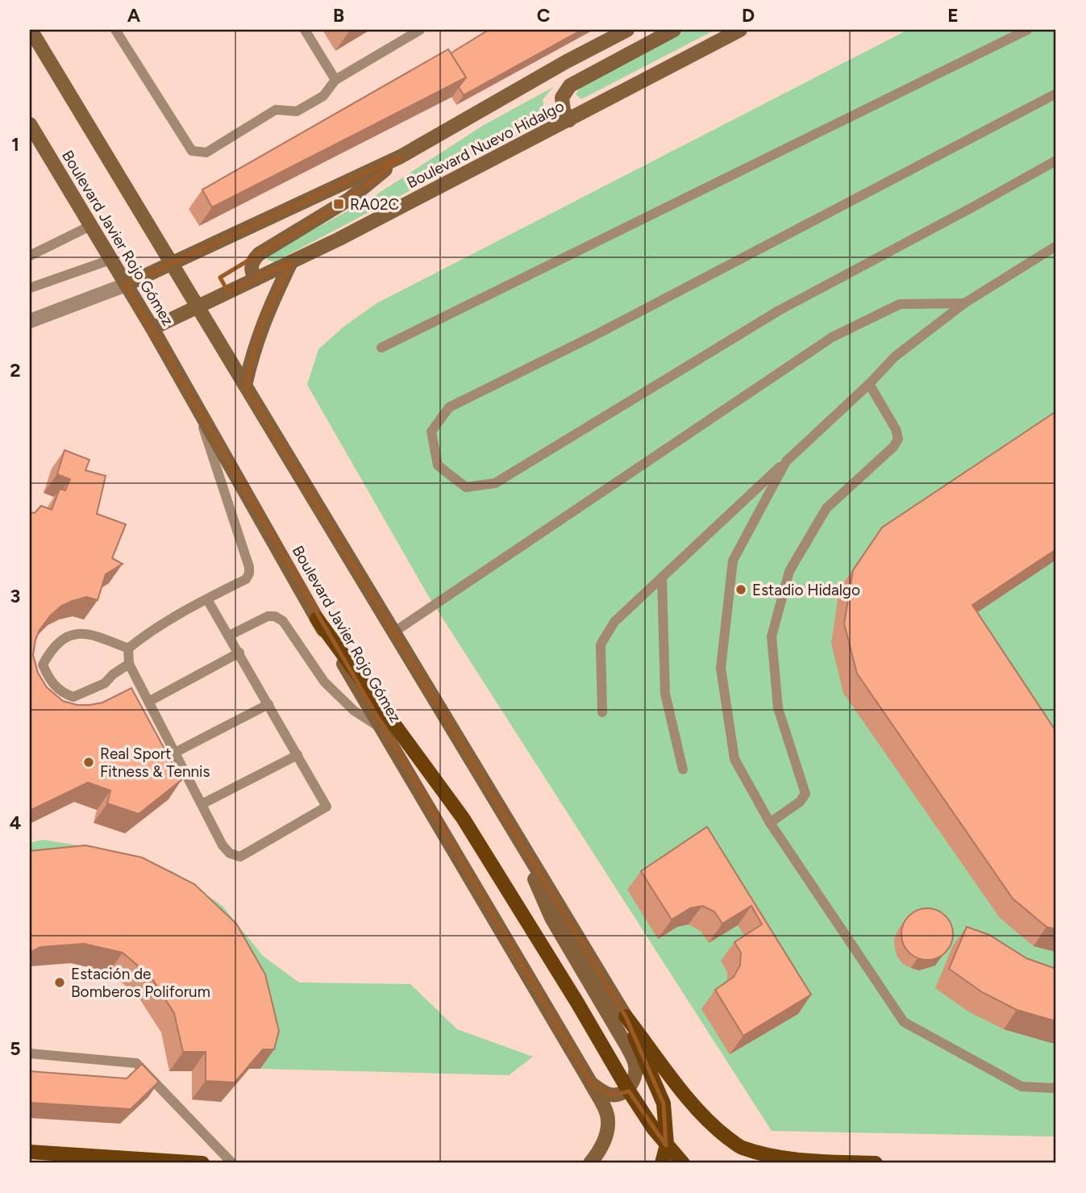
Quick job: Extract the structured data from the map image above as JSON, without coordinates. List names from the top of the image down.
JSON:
{
  "streets": {
    "main road": ["Boulevard Nuevo Hidalgo", "Boulevard Javier Rojo Gómez"]
  },
  "crossings": [
    ["Boulevard Nuevo Hidalgo", "Boulevard Javier Rojo Gómez"]
  ],
  "places": {
    "transit": ["RA02C"],
    "other": ["Estadio Hidalgo", "Real Sport Fitness & Tennis", "Estación de Bomberos Poliforum"]
  },
  "grid": {
    "columns": [
      "A",
      "B",
      "C",
      "D",
      "E"
    ],
    "rows": [
      "1",
      "2",
      "3",
      "4",
      "5"
    ]
  }
}
